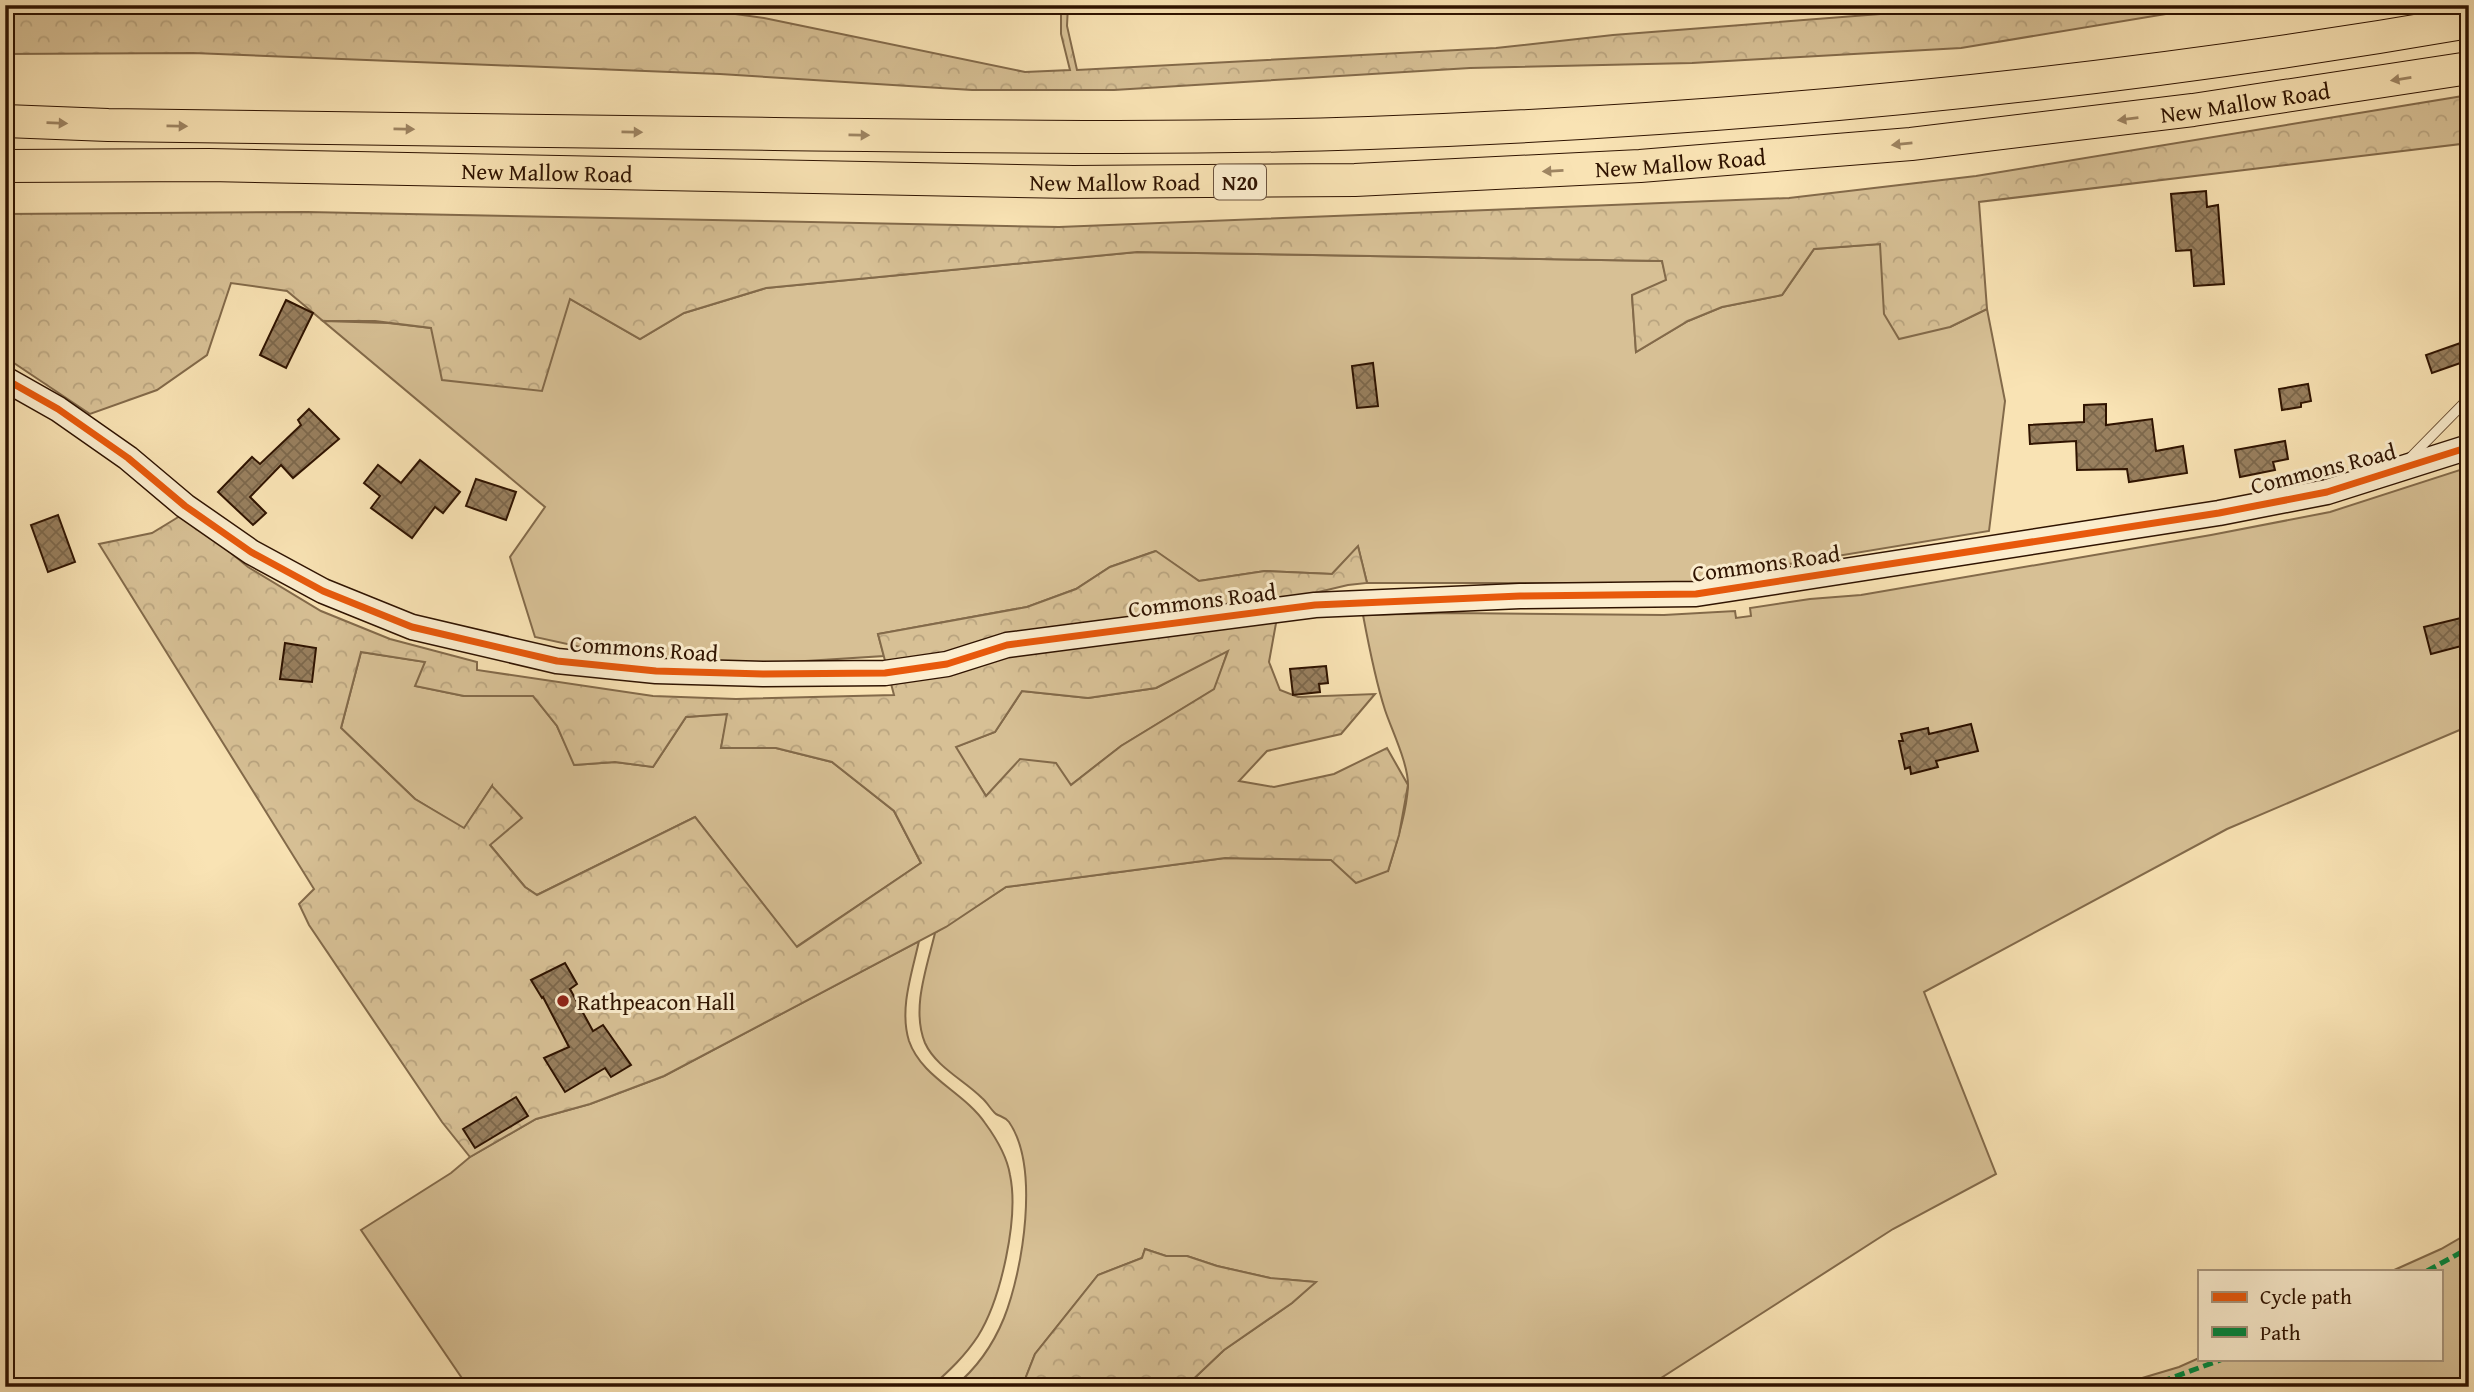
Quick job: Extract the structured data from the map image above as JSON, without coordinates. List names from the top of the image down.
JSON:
{
  "streets": {
    "highway": ["New Mallow Road", "N20"],
    "street": ["Commons Road"]
  },
  "crossings": [
    ["New Mallow Road", "N20"]
  ],
  "places": ["Rathpeacon Hall"],
  "legend": ["Cycle path", "Path"]
}
